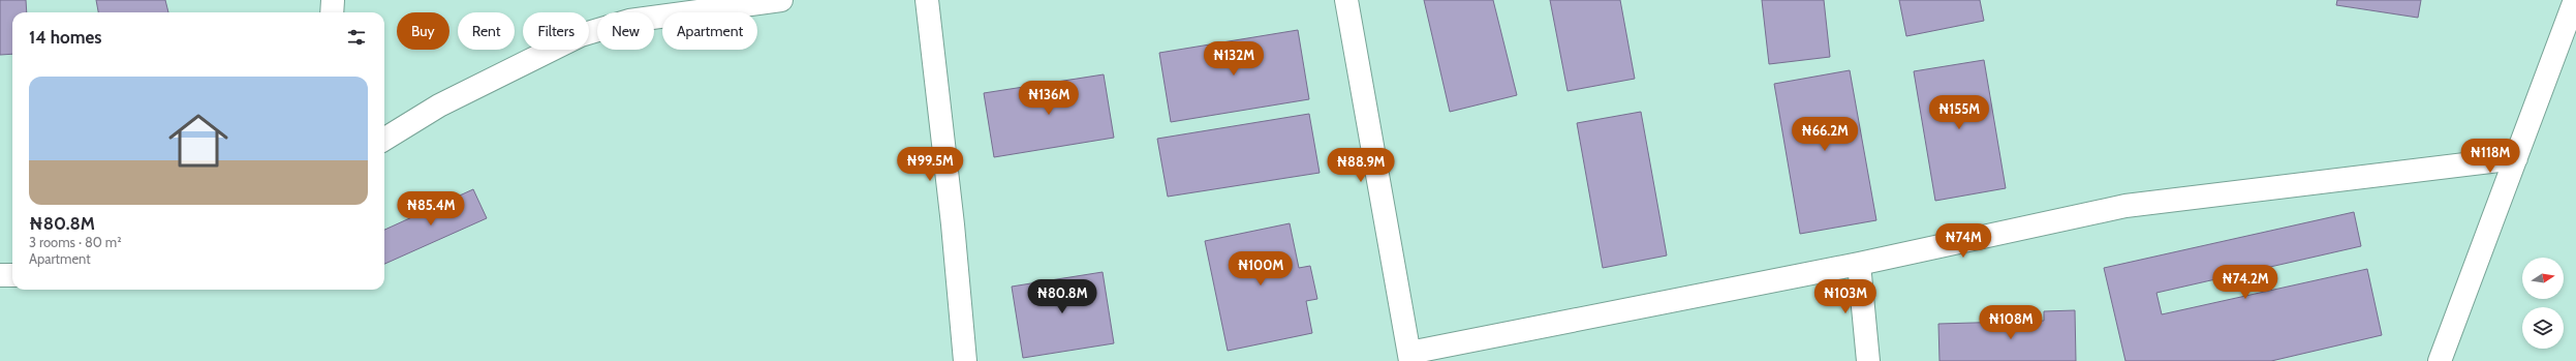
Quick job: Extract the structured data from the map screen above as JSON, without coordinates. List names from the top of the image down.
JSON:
{
  "north": "right",
  "page": {
    "chip": [
      "Buy",
      "Rent",
      "Filters",
      "New",
      "Apartment"
    ],
    "heading": "14 homes",
    "price": [
      "₦132M",
      "₦136M",
      "₦155M",
      "₦66.2M",
      "₦118M",
      "₦99.5M",
      "₦88.9M",
      "₦85.4M",
      "₦74M",
      "₦100M",
      "₦74.2M",
      "₦80.8M",
      "₦103M",
      "₦108M"
    ],
    "list": [
      {
        "name": "₦80.8M",
        "note": "3 rooms · 80 m² · Apartment"
      }
    ]
  }
}
